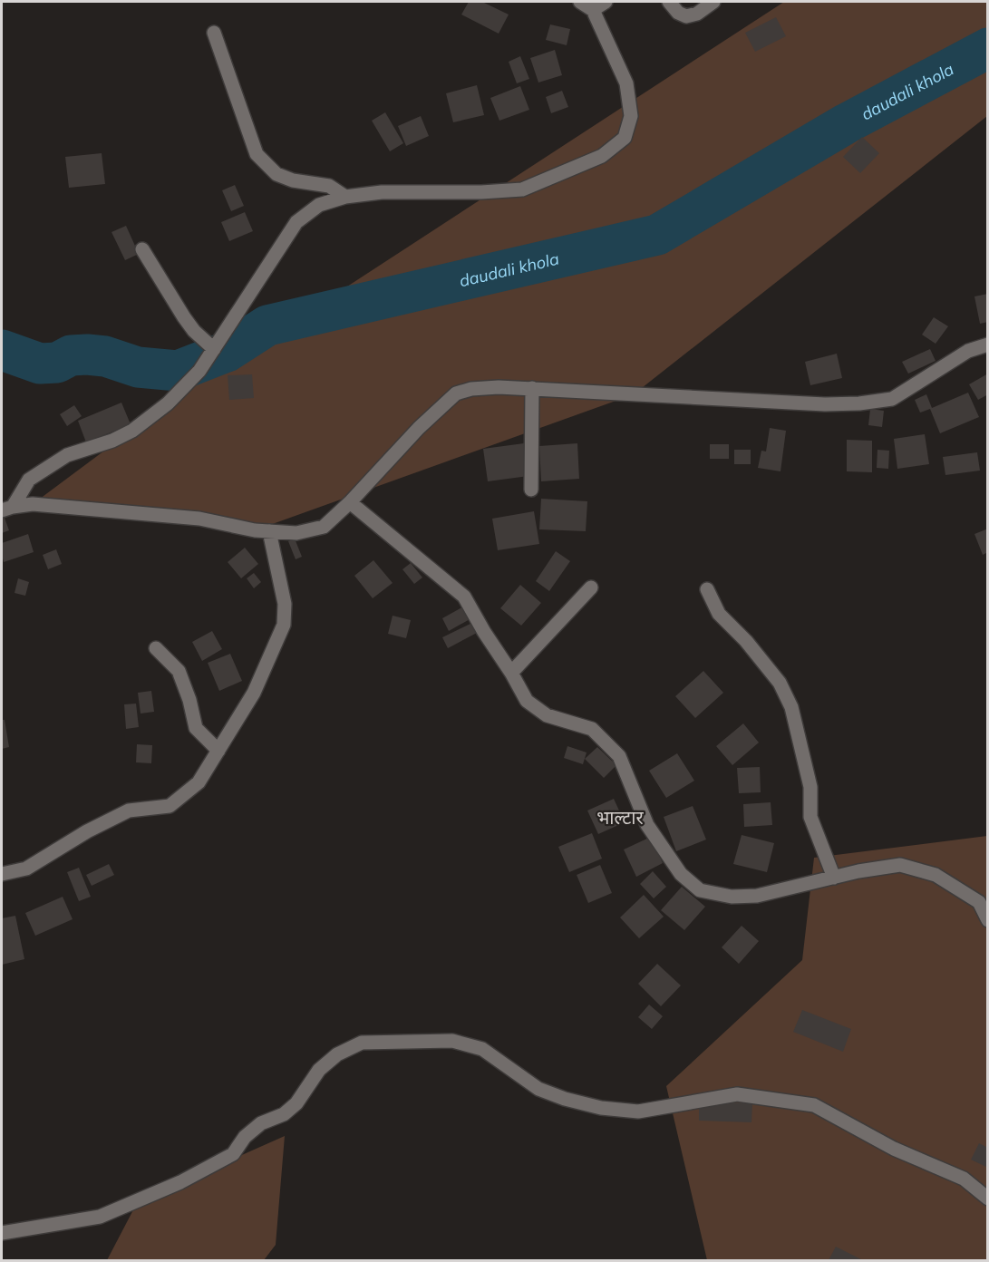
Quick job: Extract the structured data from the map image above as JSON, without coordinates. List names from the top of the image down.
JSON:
{
  "districts": ["भाल्टार"],
  "water": ["daudali khola"]
}
